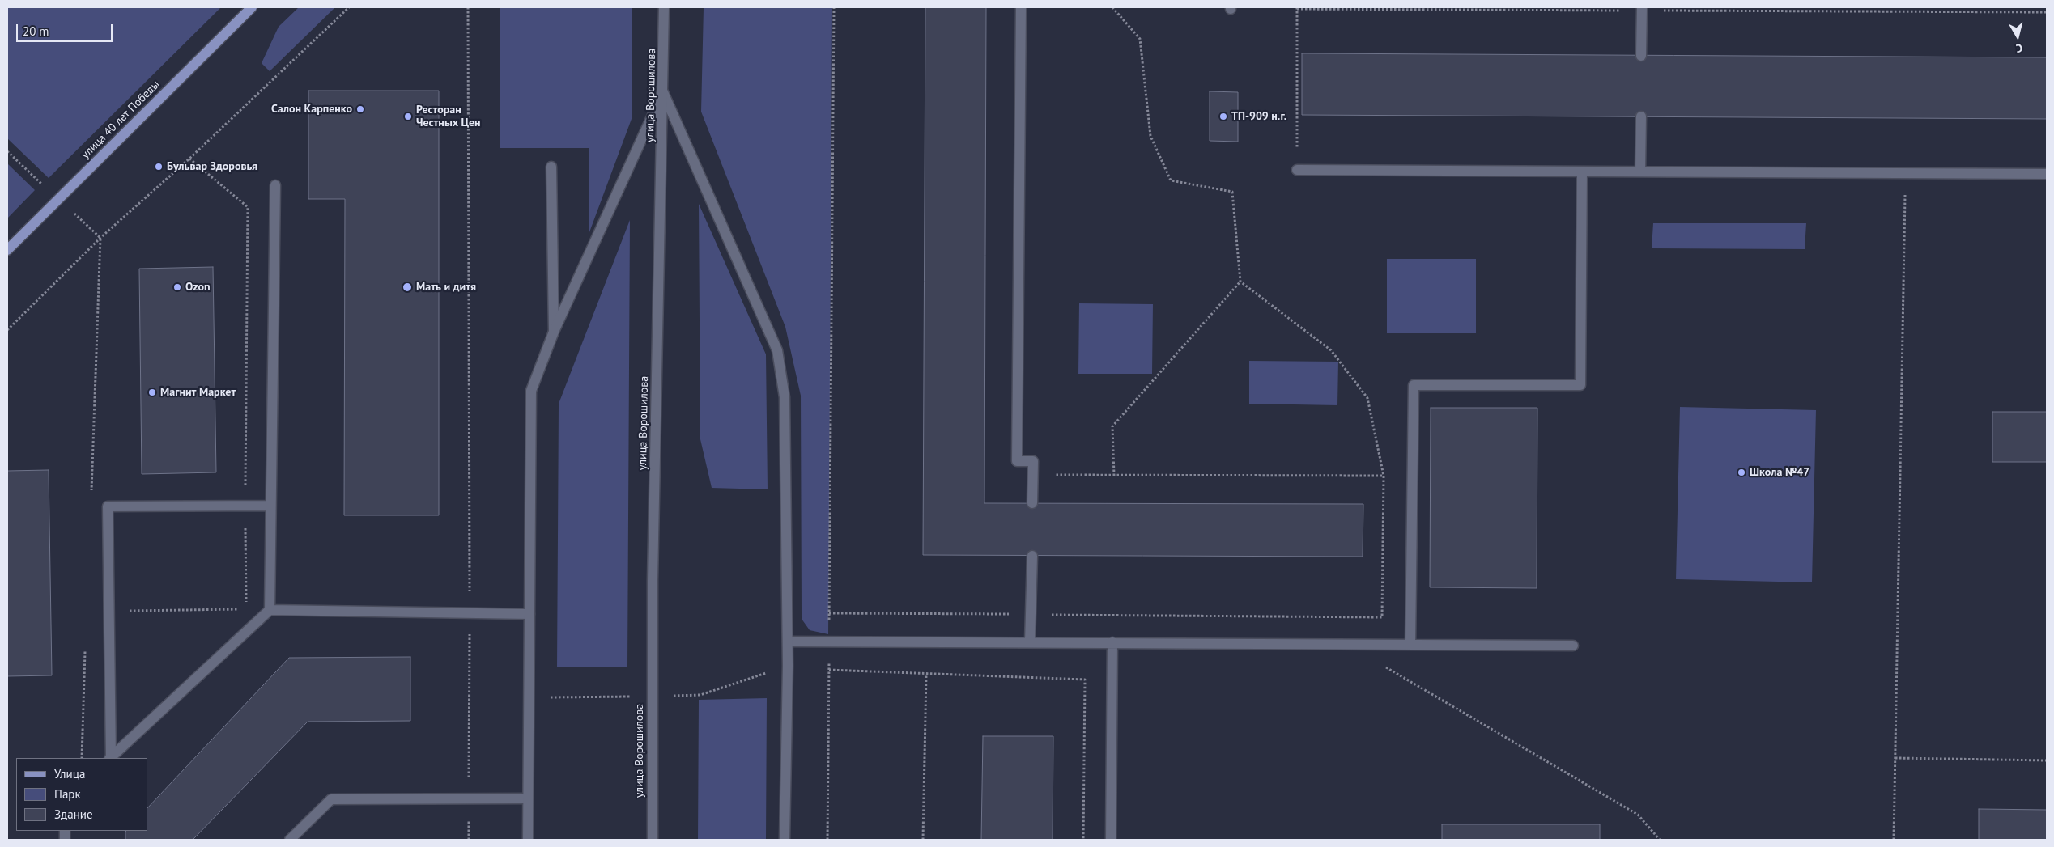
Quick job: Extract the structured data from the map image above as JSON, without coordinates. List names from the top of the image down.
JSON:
{
  "streets": {
    "main road": ["улица 40 лет Победы"],
    "street": ["улица Ворошилова"]
  },
  "places": [
    "Салон Карпенко",
    "Ресторан Честных Цен",
    "ТП-909 н.г.",
    "Бульвар Здоровья",
    "Ozon",
    "Мать и дитя",
    "Магнит Маркет",
    "Школа №47"
  ],
  "legend": ["Улица", "Парк", "Здание"],
  "scale_bar": "20 m",
  "north": "bottom"
}
